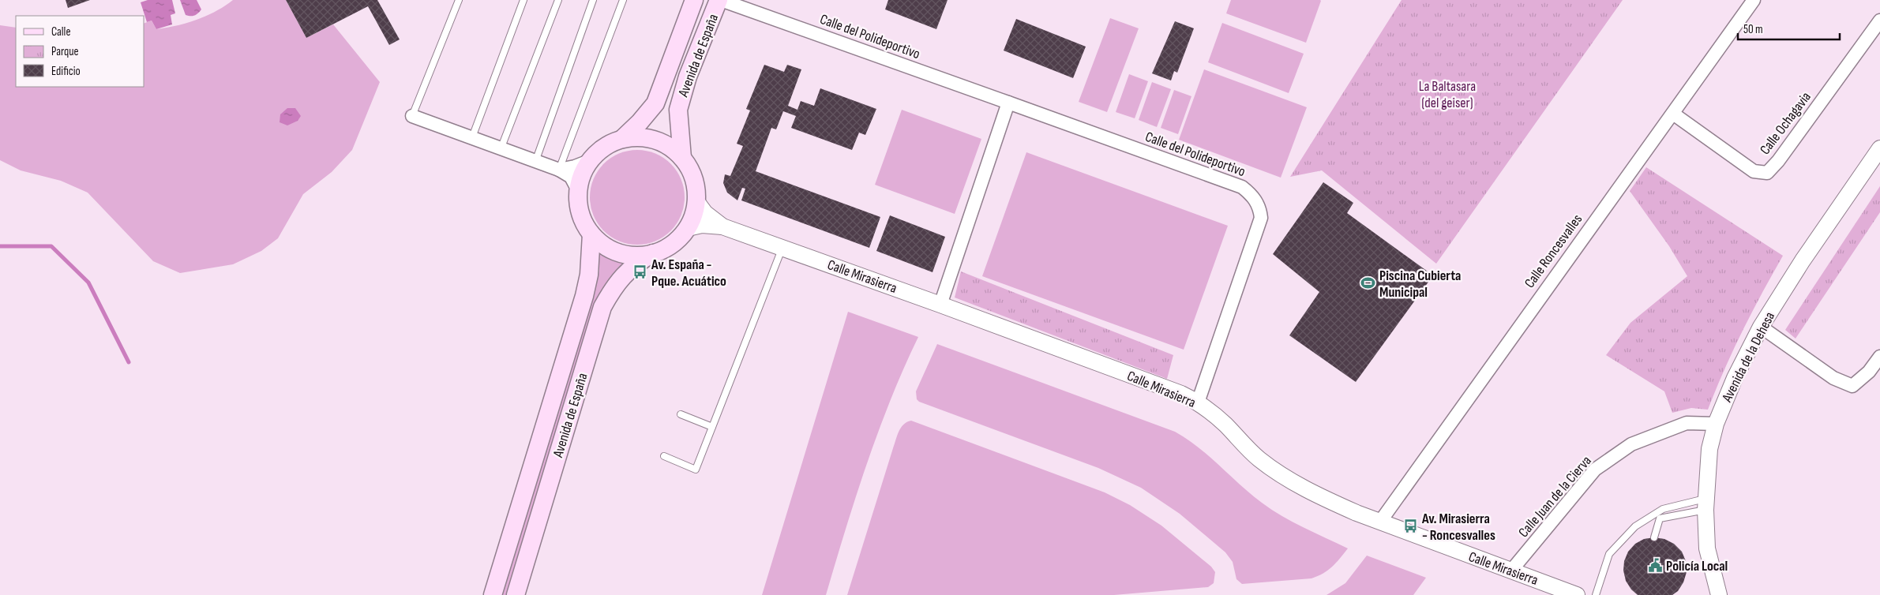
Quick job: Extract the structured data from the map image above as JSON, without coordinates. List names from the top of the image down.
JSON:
{
  "streets": {
    "main road": ["Avenida de España"],
    "street": [
      "Calle del Polideportivo",
      "Calle Ochagavia",
      "Calle Roncesvalles",
      "Calle Mirasierra",
      "Avenida de la Dehesa",
      "Calle Juan de la Cierva"
    ]
  },
  "crossings": [
    ["Calle del Polideportivo", "Avenida de España"],
    ["Calle del Polideportivo", "Calle Mirasierra"],
    ["Avenida de España", "Calle Mirasierra"],
    ["Calle Ochagavia", "Calle Roncesvalles"],
    ["Calle Roncesvalles", "Calle Mirasierra"],
    ["Calle Mirasierra", "Calle Juan de la Cierva"],
    ["Avenida de la Dehesa", "Calle Juan de la Cierva"]
  ],
  "parks": ["La Baltasara (del geiser)"],
  "places": {
    "bus stop": ["Av. España - Pque. Acuático", "Av. Mirasierra - Roncesvalles"],
    "sports": ["Piscina Cubierta Municipal"],
    "public building": ["Policía Local"]
  },
  "legend": ["Calle", "Parque", "Edificio"],
  "scale_bar": "50 m"
}
